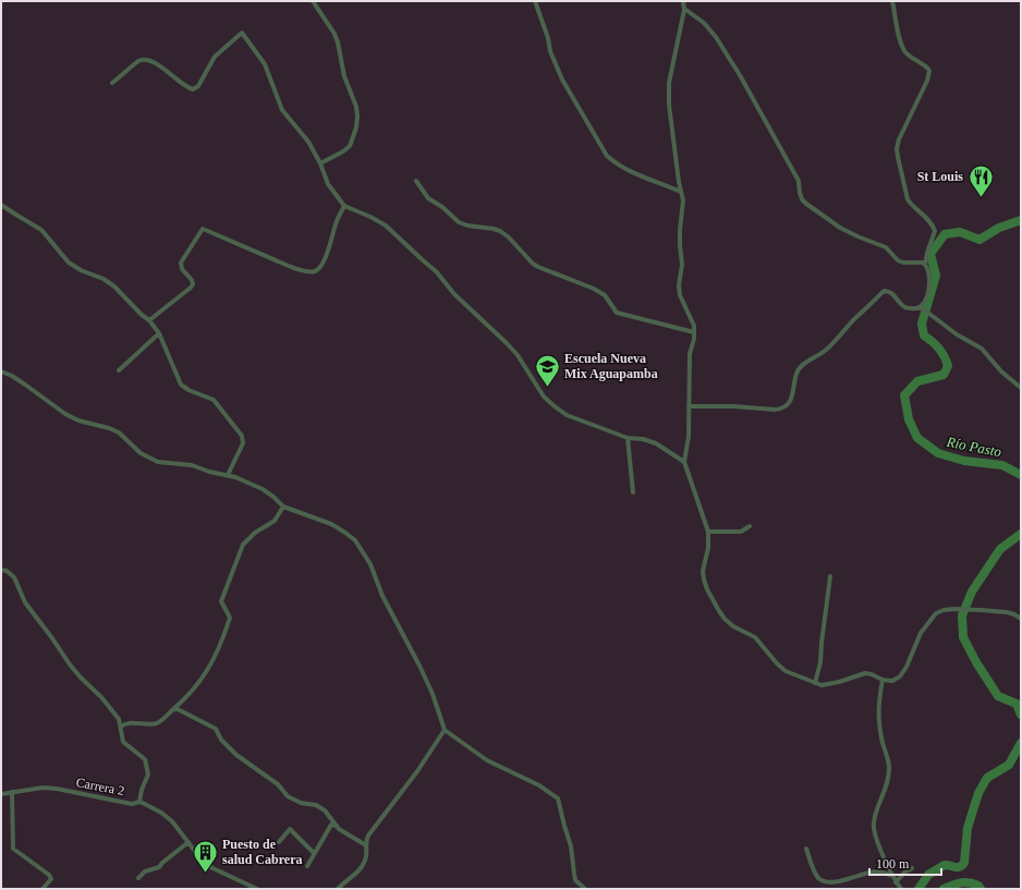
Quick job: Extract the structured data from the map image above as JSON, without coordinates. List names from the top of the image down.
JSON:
{
  "streets": {
    "street": ["Carrera 2"]
  },
  "water": ["Río Pasto"],
  "places": {
    "restaurant": ["St Louis"],
    "school or university": ["Escuela Nueva Mix Aguapamba"],
    "building": ["Puesto de salud Cabrera"]
  },
  "scale_bar": "100 m"
}
